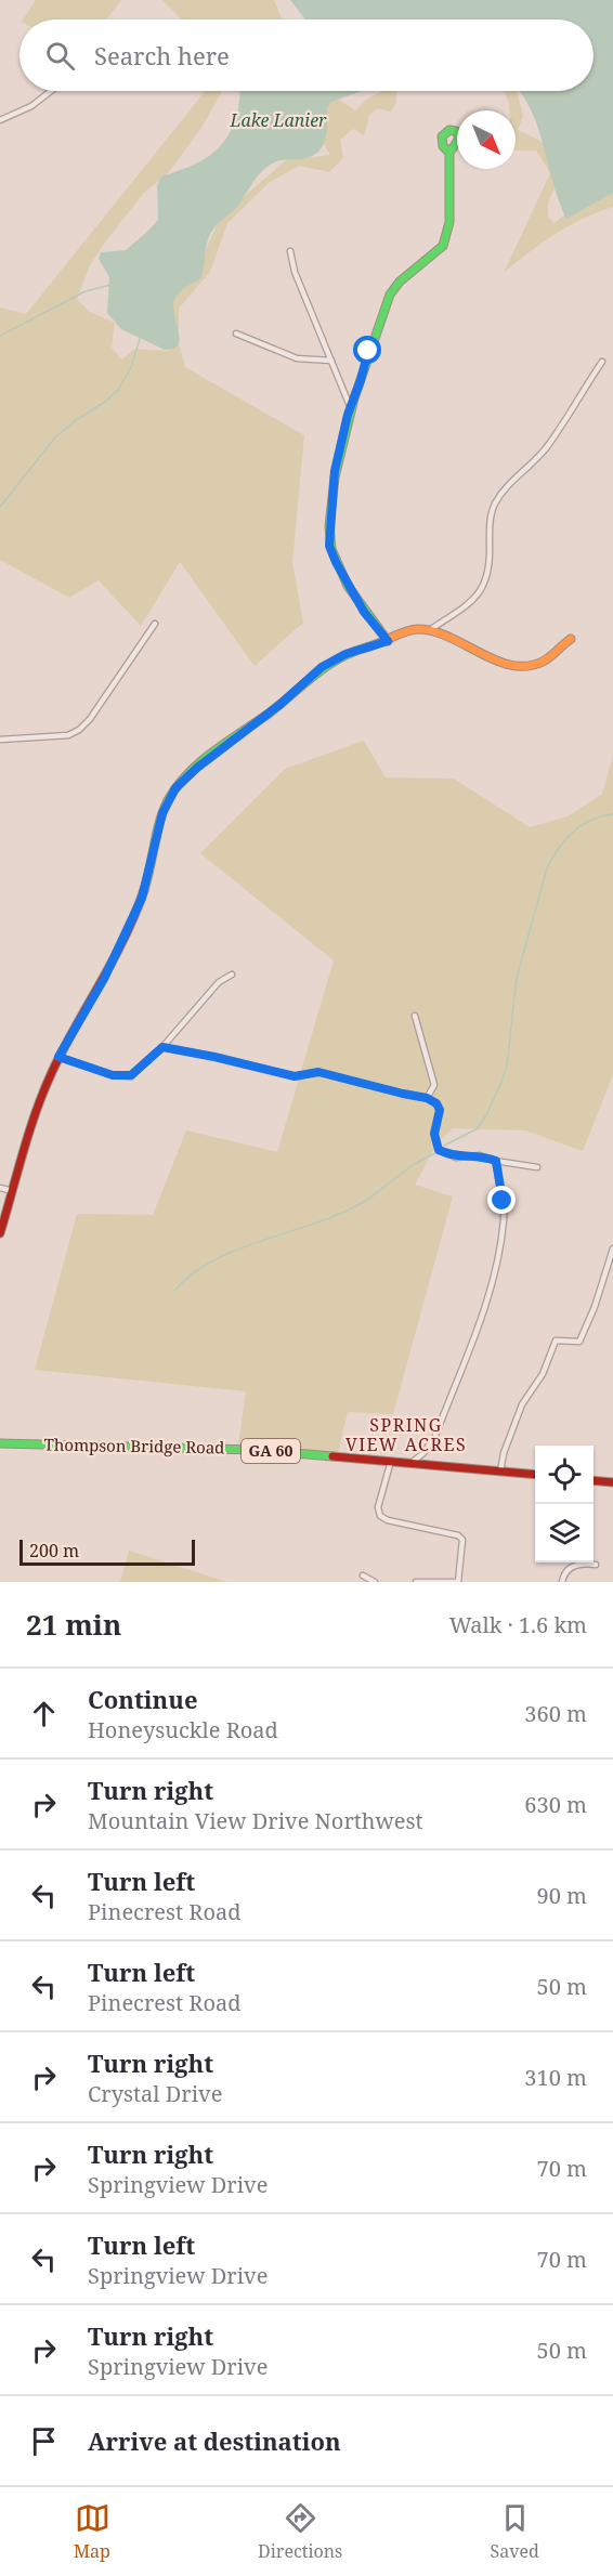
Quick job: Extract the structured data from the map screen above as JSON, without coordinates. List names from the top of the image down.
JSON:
{
  "streets": {
    "main road": ["Thompson Bridge Road", "GA 60"]
  },
  "districts": ["SPRING VIEW ACRES"],
  "water": ["Lake Lanier"],
  "scale_bar": "200 m",
  "north": "bottom right",
  "page": {
    "search": "Search here",
    "scale": "200 m",
    "heading": ["21 min", "Walk · 1.6 km"],
    "list": [
      ["Continue", "Honeysuckle Road", "360 m"],
      ["Turn right", "Mountain View Drive Northwest", "630 m"],
      ["Turn left", "Pinecrest Road", "90 m"],
      ["Turn left", "Pinecrest Road", "50 m"],
      ["Turn right", "Crystal Drive", "310 m"],
      ["Turn right", "Springview Drive", "70 m"],
      ["Turn left", "Springview Drive", "70 m"],
      ["Turn right", "Springview Drive", "50 m"],
      "Arrive at destination"
    ],
    "nav": ["Map", "Directions", "Saved"]
  }
}
